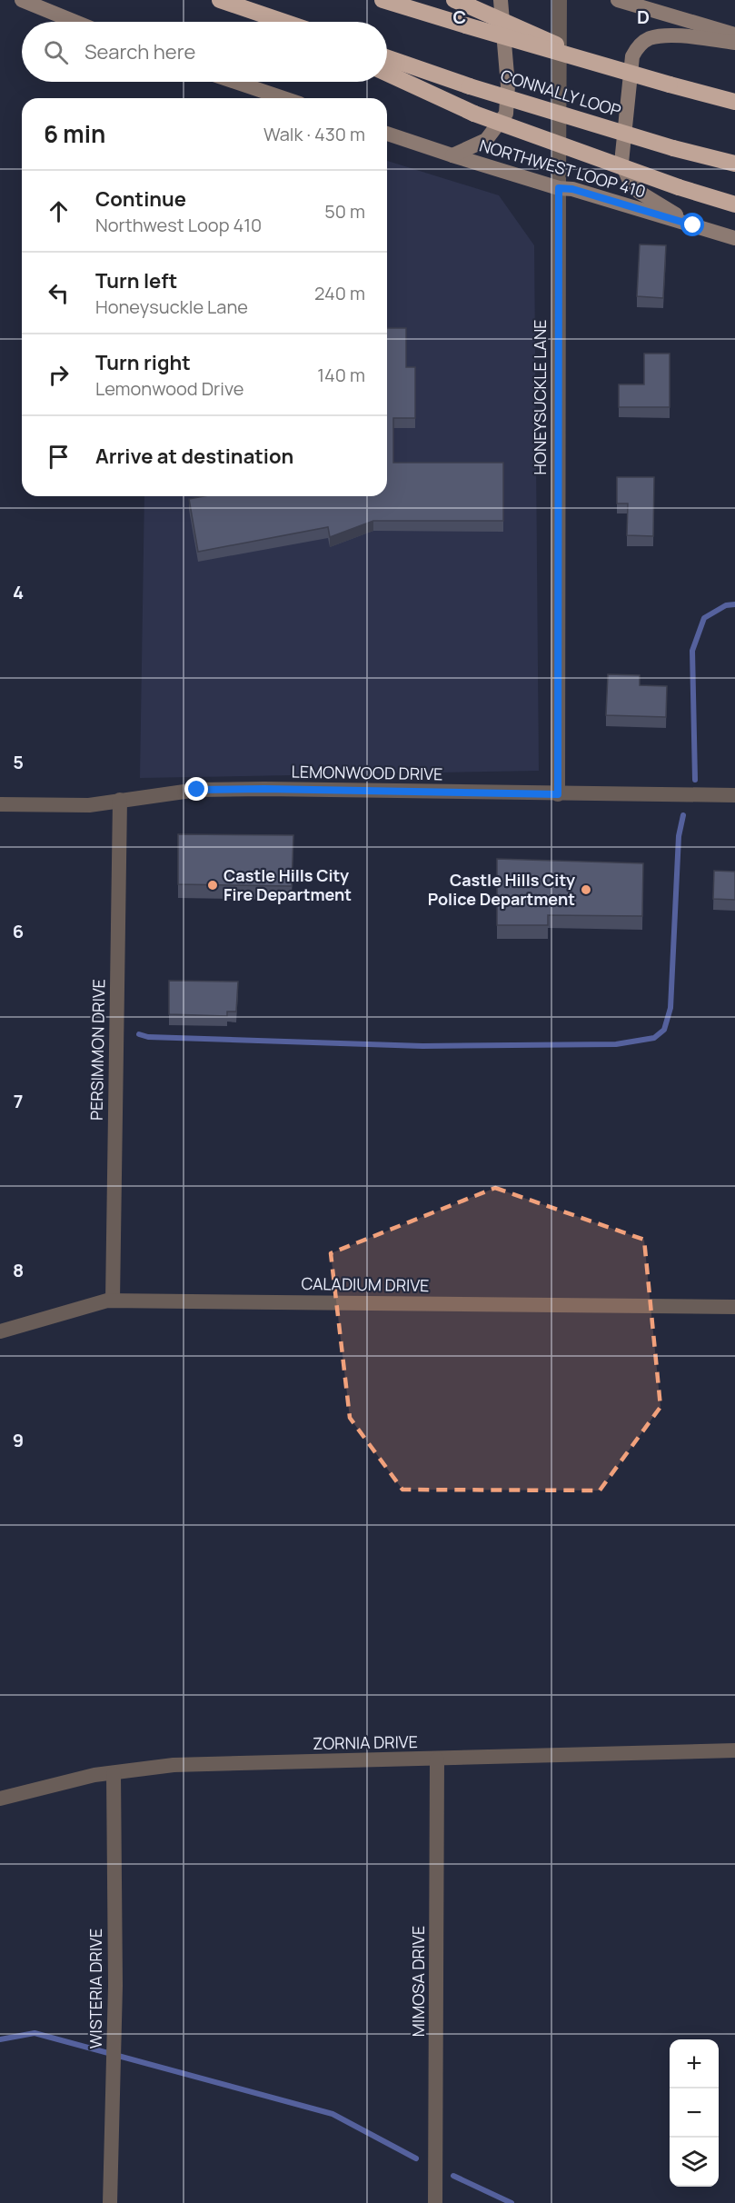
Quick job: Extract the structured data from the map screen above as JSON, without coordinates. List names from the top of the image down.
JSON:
{
  "streets": {
    "highway": ["CONNALLY LOOP"],
    "main road": ["NORTHWEST LOOP 410"],
    "street": [
      "HONEYSUCKLE LANE",
      "LEMONWOOD DRIVE",
      "PERSIMMON DRIVE",
      "CALADIUM DRIVE",
      "ZORNIA DRIVE",
      "MIMOSA DRIVE",
      "WISTERIA DRIVE"
    ]
  },
  "crossings": [
    ["NORTHWEST LOOP 410", "HONEYSUCKLE LANE"],
    ["HONEYSUCKLE LANE", "LEMONWOOD DRIVE"],
    ["LEMONWOOD DRIVE", "PERSIMMON DRIVE"],
    ["PERSIMMON DRIVE", "CALADIUM DRIVE"],
    ["ZORNIA DRIVE", "MIMOSA DRIVE"],
    ["ZORNIA DRIVE", "WISTERIA DRIVE"]
  ],
  "places": ["Castle Hills City Fire Department", "Castle Hills City Police Department"],
  "page": {
    "search": "Search here",
    "heading": ["6 min", "Walk · 430 m"],
    "list": [
      ["Continue", "Northwest Loop 410", "50 m"],
      ["Turn left", "Honeysuckle Lane", "240 m"],
      ["Turn right", "Lemonwood Drive", "140 m"],
      "Arrive at destination"
    ],
    "map_buttons": ["+", "−"]
  },
  "grid": {
    "columns": ["C", "D"],
    "rows": [
      "4",
      "5",
      "6",
      "7",
      "8",
      "9"
    ]
  }
}
